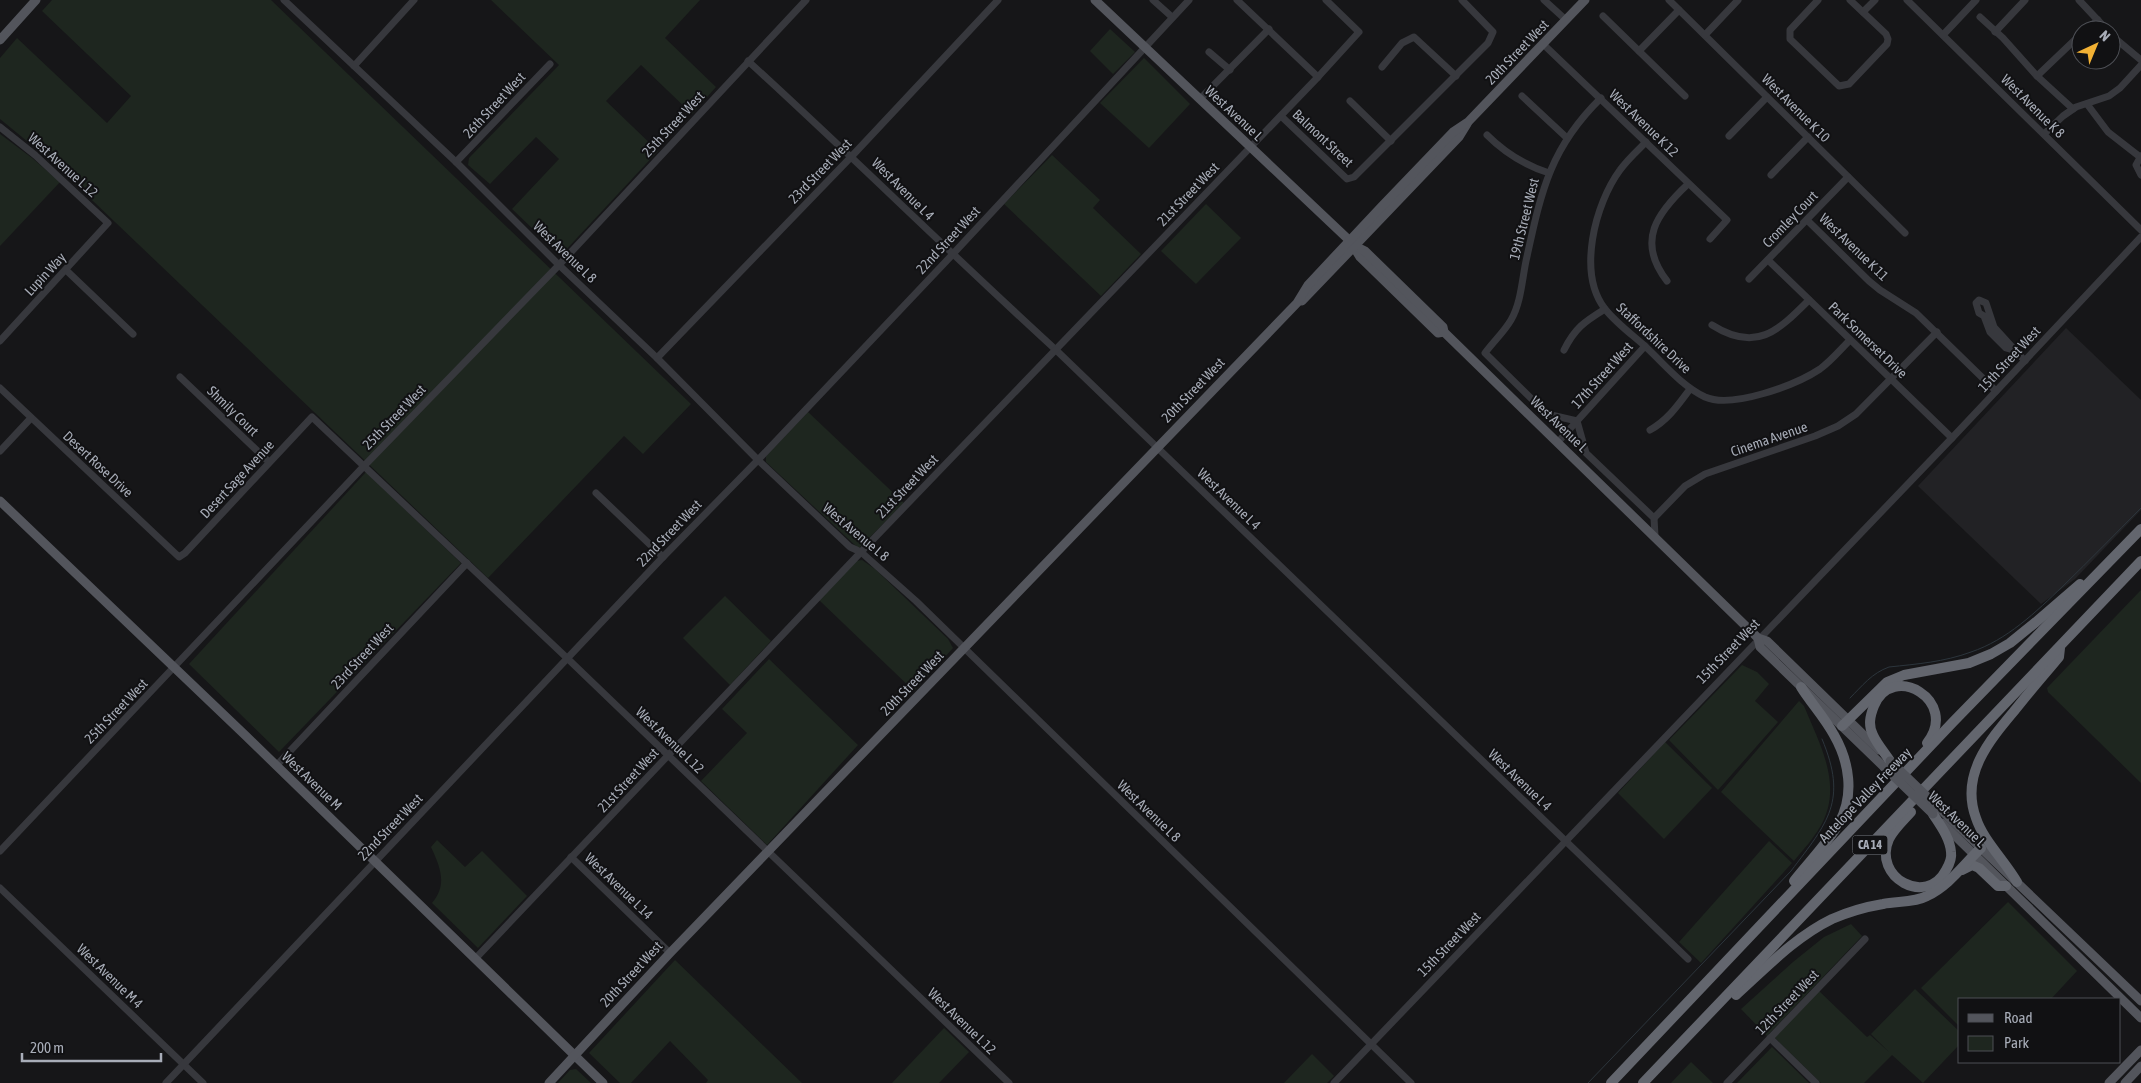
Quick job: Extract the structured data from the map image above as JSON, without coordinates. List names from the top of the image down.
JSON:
{
  "streets": {
    "highway": ["Antelope Valley Freeway", "CA 14"],
    "main road": ["20th Street West", "West Avenue L", "West Avenue M"],
    "street": [
      "26th Street West",
      "West Avenue K 8",
      "West Avenue K 10",
      "West Avenue K 12",
      "25th Street West",
      "Balmont Street",
      "West Avenue L 12",
      "23rd Street West",
      "West Avenue L 4",
      "21st Street West",
      "19th Street West",
      "Cromley Court",
      "22nd Street West",
      "West Avenue K 11",
      "West Avenue L 8",
      "Lupin Way",
      "Staffordshire Drive",
      "Park Somerset Drive",
      "15th Street West",
      "17th Street West",
      "Shmily Court",
      "Cinema Avenue",
      "Desert Rose Drive",
      "Desert Sage Avenue",
      "West Avenue L 14",
      "West Avenue M 4",
      "12th Street West"
    ]
  },
  "crossings": [
    ["20th Street West", "West Avenue L"],
    ["20th Street West", "West Avenue K 12"],
    ["20th Street West", "West Avenue L 12"],
    ["20th Street West", "West Avenue L 4"],
    ["20th Street West", "West Avenue L 8"],
    ["20th Street West", "West Avenue M"],
    ["20th Street West", "West Avenue L 14"],
    ["26th Street West", "West Avenue L 8"],
    ["West Avenue K 10", "Cromley Court"],
    ["West Avenue L", "21st Street West"],
    ["West Avenue L", "19th Street West"],
    ["West Avenue L", "22nd Street West"],
    ["West Avenue L", "15th Street West"],
    ["West Avenue L", "17th Street West"],
    ["West Avenue L", "Cinema Avenue"],
    ["West Avenue K 12", "19th Street West"],
    ["West Avenue K 12", "Staffordshire Drive"],
    ["25th Street West", "West Avenue L 12"],
    ["25th Street West", "West Avenue L 4"],
    ["25th Street West", "West Avenue L 8"],
    ["25th Street West", "West Avenue M"],
    ["Balmont Street", "21st Street West"],
    ["West Avenue L 12", "23rd Street West"],
    ["West Avenue L 12", "21st Street West"],
    ["West Avenue L 12", "22nd Street West"],
    ["West Avenue L 12", "Lupin Way"],
    ["West Avenue L 12", "Desert Sage Avenue"],
    ["23rd Street West", "West Avenue L 4"],
    ["23rd Street West", "West Avenue L 8"],
    ["23rd Street West", "West Avenue M"],
    ["West Avenue L 4", "21st Street West"],
    ["West Avenue L 4", "22nd Street West"],
    ["West Avenue L 4", "15th Street West"],
    ["21st Street West", "West Avenue L 8"],
    ["21st Street West", "West Avenue M"],
    ["21st Street West", "West Avenue L 14"],
    ["Cromley Court", "West Avenue K 11"],
    ["Cromley Court", "Park Somerset Drive"],
    ["22nd Street West", "West Avenue L 8"],
    ["22nd Street West", "West Avenue M"],
    ["22nd Street West", "West Avenue M 4"],
    ["West Avenue K 11", "15th Street West"],
    ["West Avenue K 11", "Cinema Avenue"],
    ["West Avenue L 8", "15th Street West"],
    ["Staffordshire Drive", "Park Somerset Drive"],
    ["Staffordshire Drive", "17th Street West"],
    ["Park Somerset Drive", "15th Street West"],
    ["Park Somerset Drive", "Cinema Avenue"],
    ["Shmily Court", "Desert Sage Avenue"],
    ["Desert Rose Drive", "Desert Sage Avenue"]
  ],
  "legend": ["Road", "Park"],
  "scale_bar": "200 m",
  "north": "top right"
}
